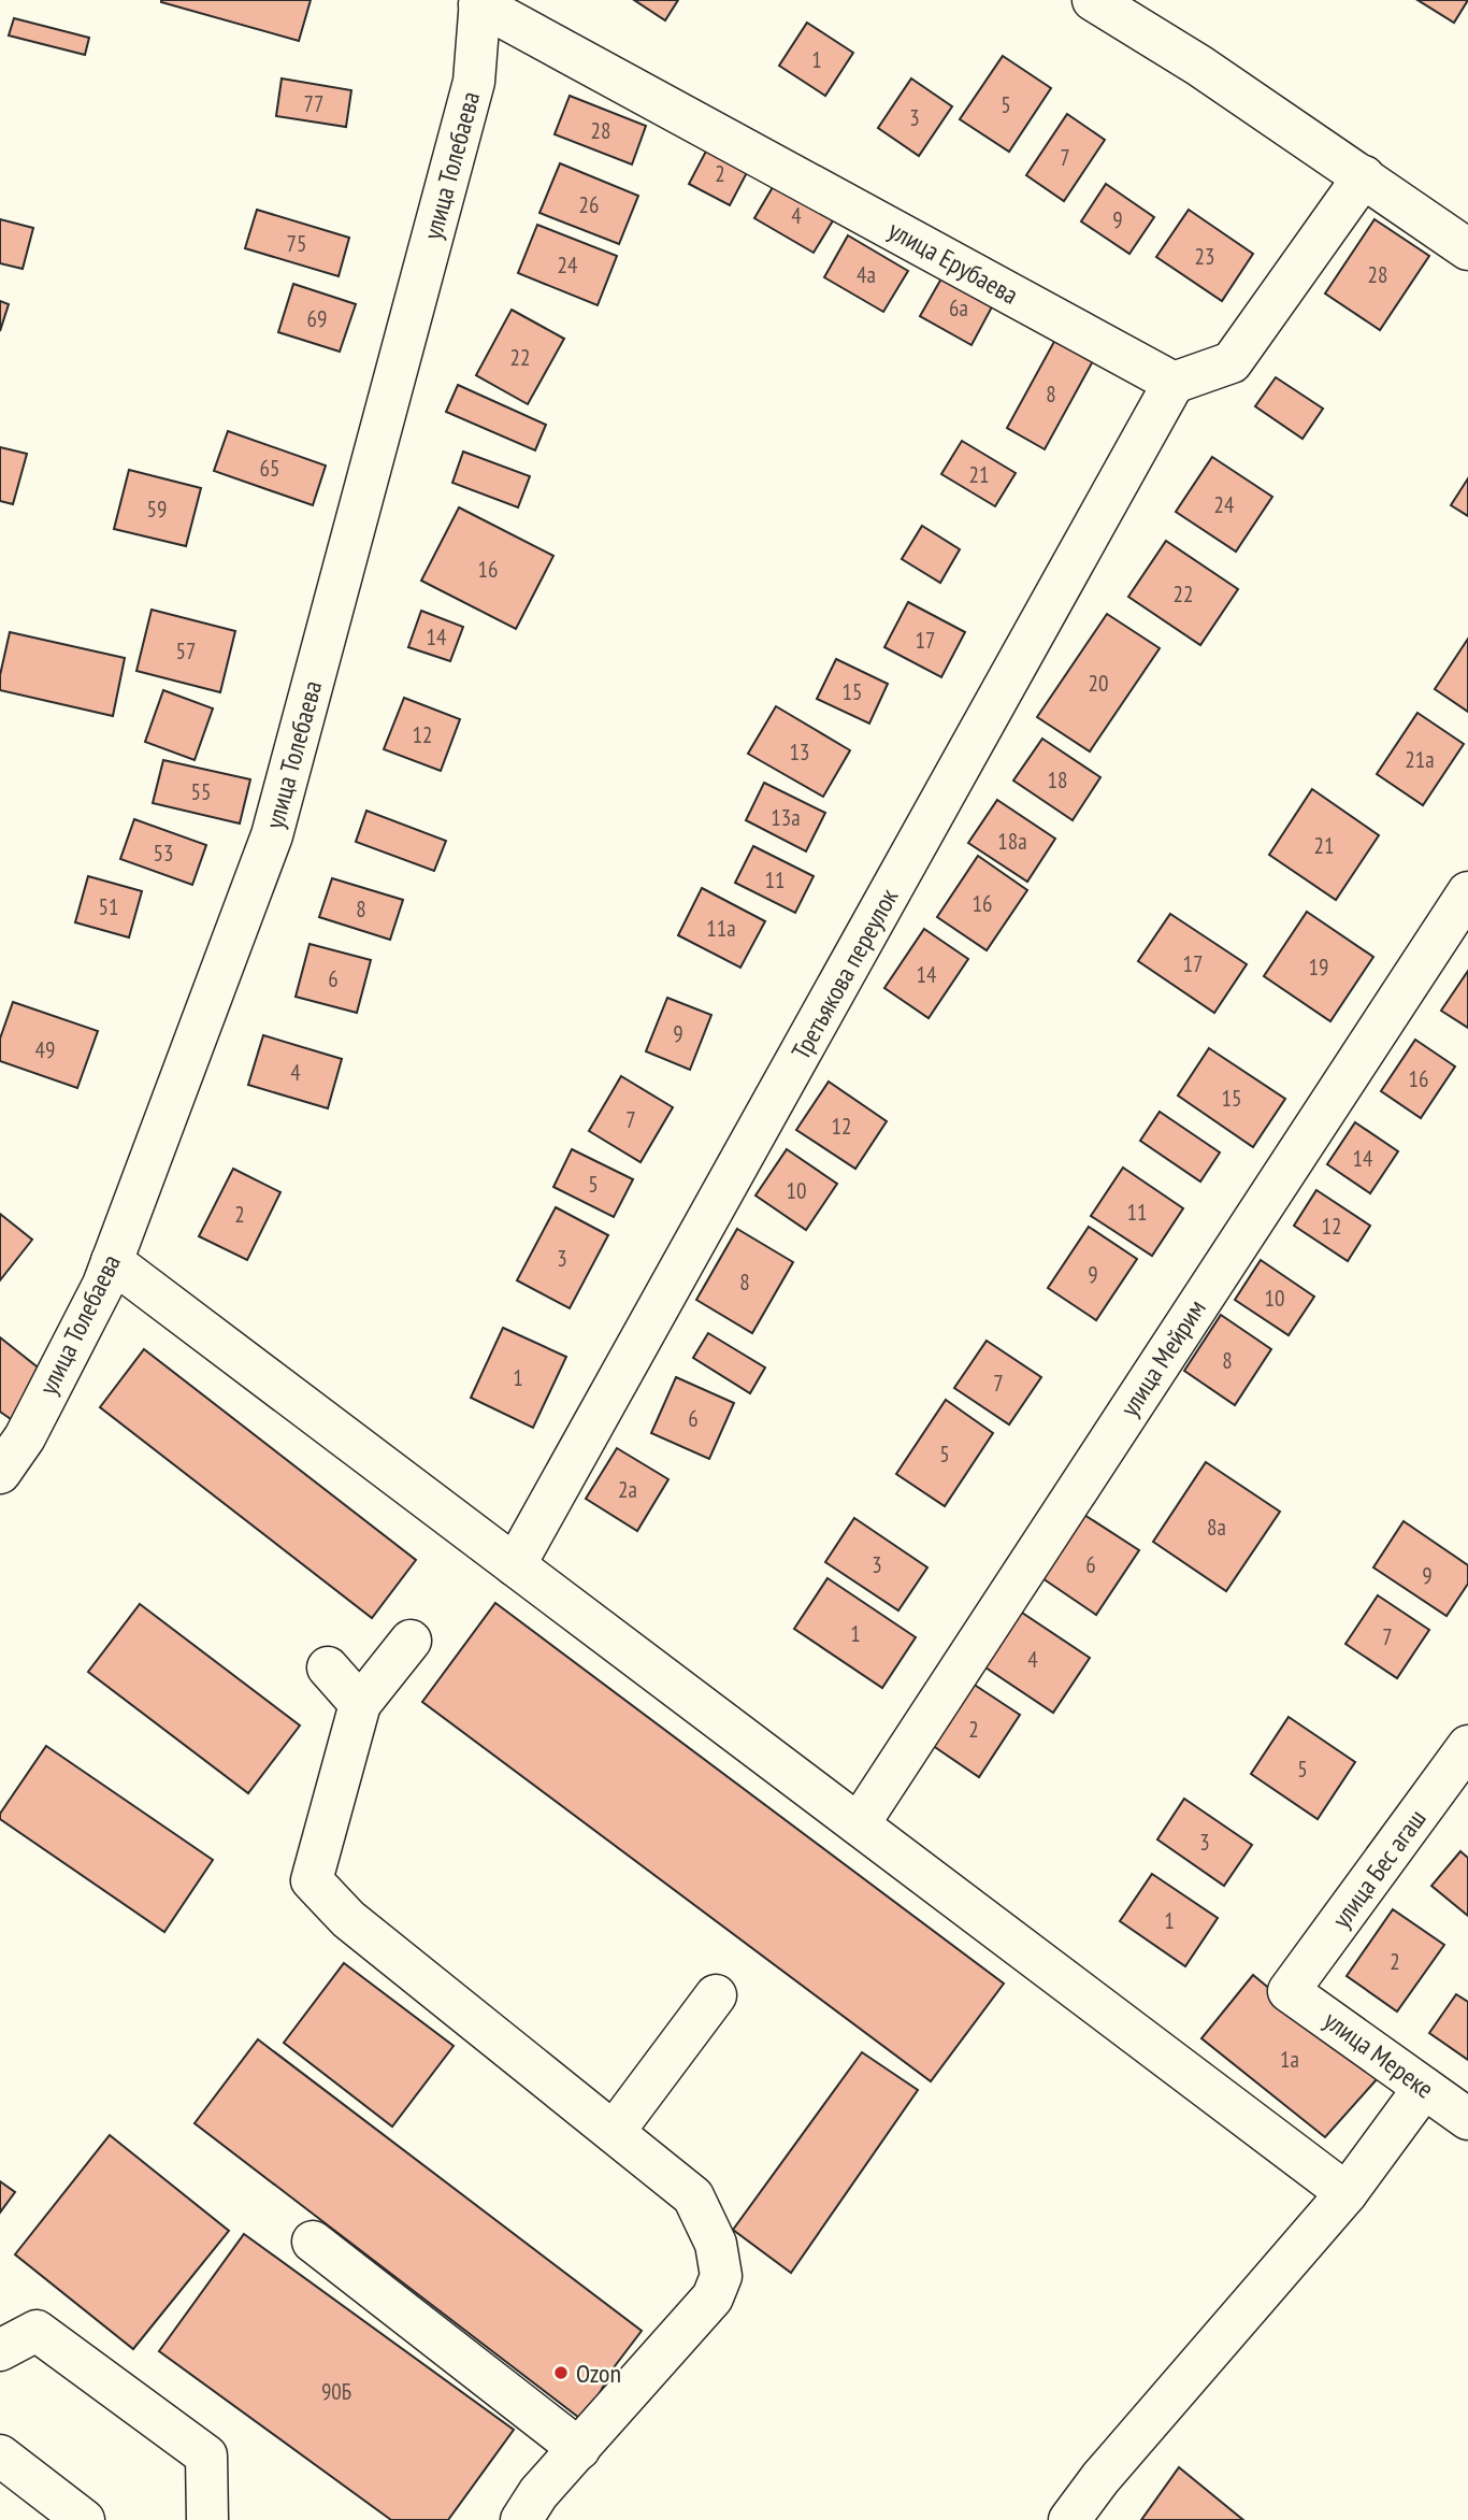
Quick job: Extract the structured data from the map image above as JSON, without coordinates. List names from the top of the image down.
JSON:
{
  "streets": {
    "street": [
      "улица Толебаева",
      "улица Ерубаева",
      "Третьякова переулок",
      "улица Мейрим",
      "улица Бес агаш",
      "улица Мереке"
    ]
  },
  "crossings": [
    ["улица Толебаева", "улица Ерубаева"],
    ["улица Ерубаева", "Третьякова переулок"],
    ["улица Бес агаш", "улица Мереке"]
  ],
  "places": ["Ozon"],
  "house_numbers": [
    "1",
    "77",
    "5",
    "3",
    "28",
    "7",
    "2",
    "26",
    "4",
    "9",
    "75",
    "23",
    "24",
    "4а",
    "28",
    "6а",
    "69",
    "22",
    "8",
    "65",
    "21",
    "24",
    "59",
    "16",
    "22",
    "14",
    "17",
    "57",
    "20",
    "15",
    "12",
    "13",
    "21а",
    "18",
    "55",
    "13а",
    "18а",
    "21",
    "53",
    "11",
    "16",
    "51",
    "8",
    "11а",
    "17",
    "19",
    "14",
    "6",
    "9",
    "49",
    "4",
    "16",
    "15",
    "7",
    "12",
    "14",
    "5",
    "10",
    "11",
    "2",
    "12",
    "3",
    "9",
    "8",
    "10",
    "8",
    "1",
    "7",
    "6",
    "5",
    "2а",
    "8а",
    "3",
    "6",
    "9",
    "1",
    "7",
    "4",
    "2",
    "5",
    "3",
    "1",
    "2",
    "1а",
    "90Б"
  ]
}
